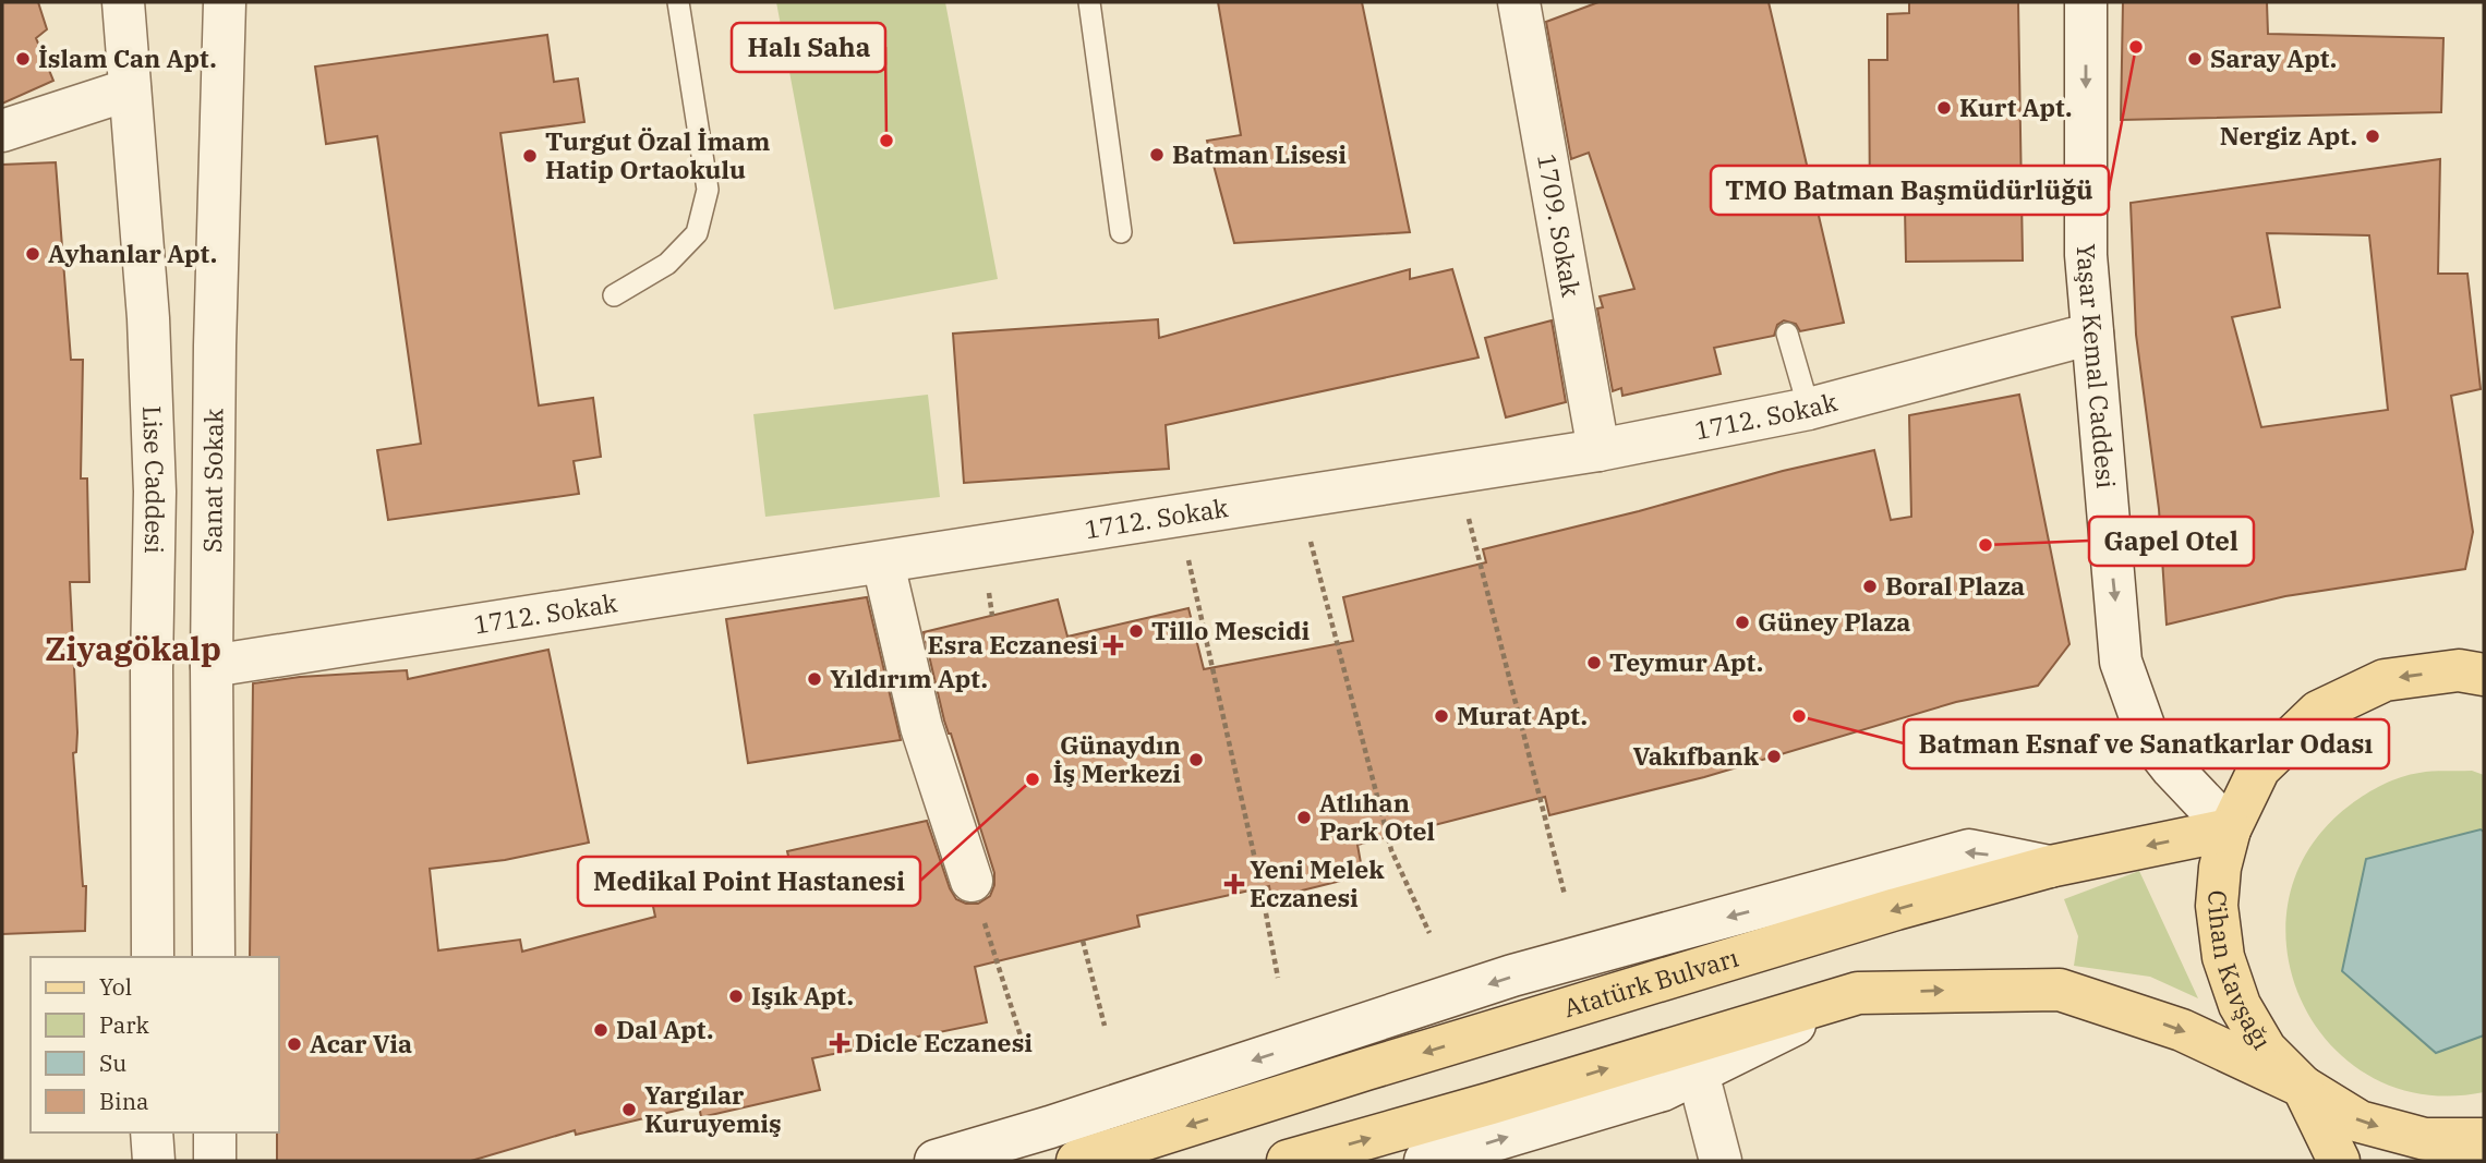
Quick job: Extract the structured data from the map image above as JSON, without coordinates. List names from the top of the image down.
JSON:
{
  "streets": {
    "main road": ["Cihan Kavşağı", "Atatürk Bulvarı"],
    "street": [
      "1709. Sokak",
      "Yaşar Kemal Caddesi",
      "1712. Sokak",
      "Lise Caddesi",
      "Sanat Sokak"
    ]
  },
  "crossings": [
    ["1709. Sokak", "1712. Sokak"],
    ["Yaşar Kemal Caddesi", "1712. Sokak"],
    ["Yaşar Kemal Caddesi", "Cihan Kavşağı"],
    ["Yaşar Kemal Caddesi", "Atatürk Bulvarı"],
    ["1712. Sokak", "Sanat Sokak"],
    ["Cihan Kavşağı", "Atatürk Bulvarı"]
  ],
  "one_way": ["Yaşar Kemal Caddesi"],
  "districts": ["Ziyagökalp"],
  "places": {
    "other": [
      "TMO Batman Başmüdürlüğü",
      "İslam Can Apt.",
      "Saray Apt.",
      "Kurt Apt.",
      "Nergiz Apt.",
      "Halı Saha",
      "Batman Lisesi",
      "Turgut Özal İmam Hatip Ortaokulu",
      "Ayhanlar Apt.",
      "Gapel Otel",
      "Boral Plaza",
      "Güney Plaza",
      "Tillo Mescidi",
      "Teymur Apt.",
      "Yıldırım Apt.",
      "Murat Apt.",
      "Batman Esnaf ve Sanatkarlar Odası",
      "Vakıfbank",
      "Günaydın İş Merkezi",
      "Medikal Point Hastanesi",
      "Atlıhan Park Otel",
      "Işık Apt.",
      "Dal Apt.",
      "Acar Via",
      "Yargılar Kuruyemiş"
    ],
    "health": ["Esra Eczanesi", "Yeni Melek Eczanesi", "Dicle Eczanesi"]
  },
  "legend": [
    "Yol",
    "Park",
    "Su",
    "Bina"
  ]
}
